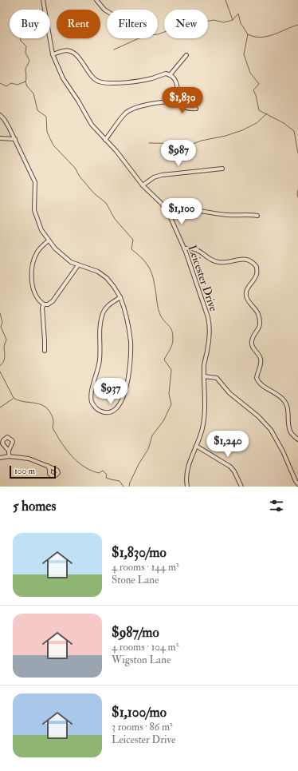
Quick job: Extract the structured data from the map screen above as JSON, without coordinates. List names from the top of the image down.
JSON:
{
  "streets": {
    "street": ["Leicester Drive"]
  },
  "scale_bar": "100 m",
  "page": {
    "chip": [
      "Buy",
      "Rent",
      "Filters",
      "New"
    ],
    "price": [
      "$1,830",
      "$987",
      "$1,100",
      "$937",
      "$1,240"
    ],
    "scale": "100 m",
    "heading": "5 homes",
    "list": [
      {
        "name": "$1,830/mo",
        "note": "4 rooms · 144 m² · Stone Lane"
      },
      {
        "name": "$987/mo",
        "note": "4 rooms · 104 m² · Wigston Lane"
      },
      {
        "name": "$1,100/mo",
        "note": "3 rooms · 86 m² · Leicester Drive"
      }
    ]
  }
}
